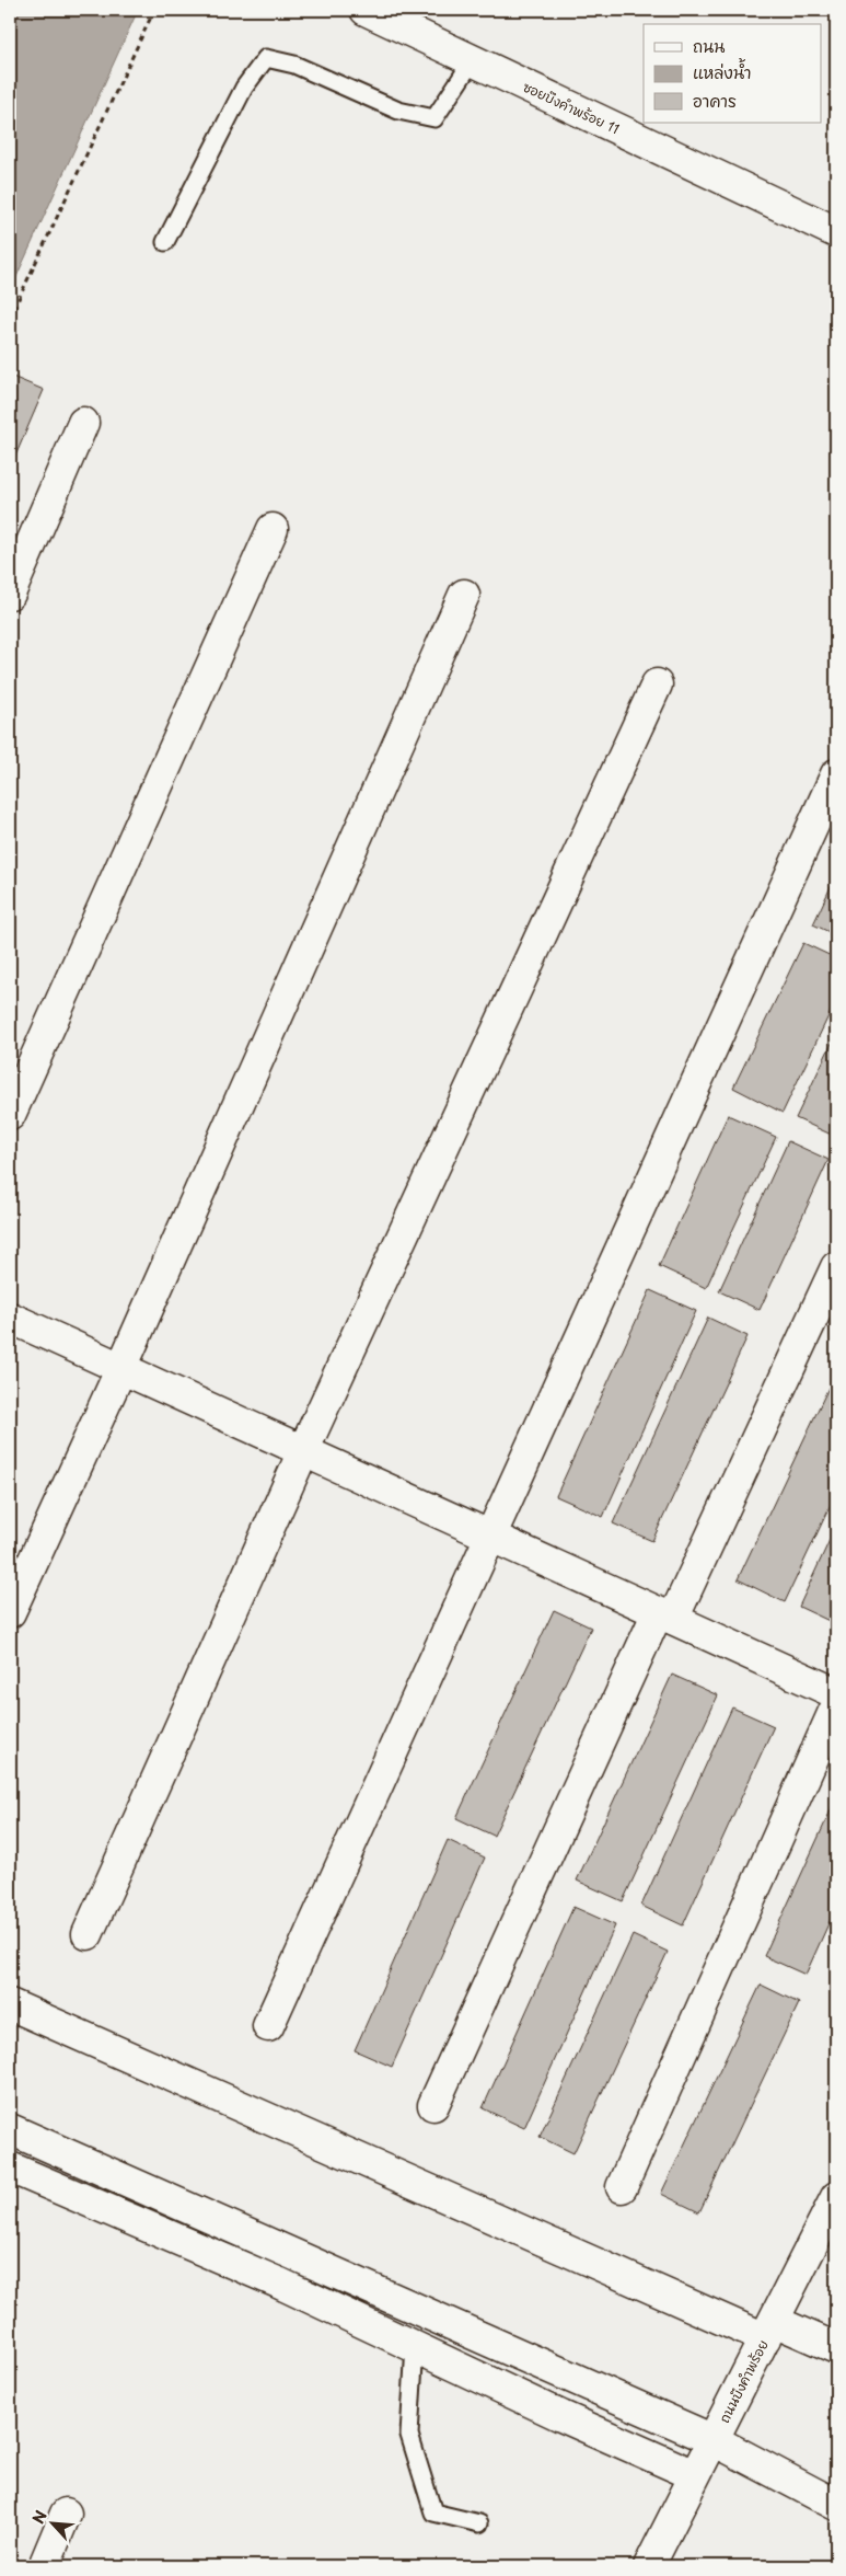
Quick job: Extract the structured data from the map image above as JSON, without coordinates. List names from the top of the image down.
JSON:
{
  "streets": {
    "street": ["ซอยบึงคำพร้อย 11", "ถนนบึงคำพร้อย"]
  },
  "legend": ["ถนน", "แหล่งน้ำ", "อาคาร"],
  "north": "top left"
}
